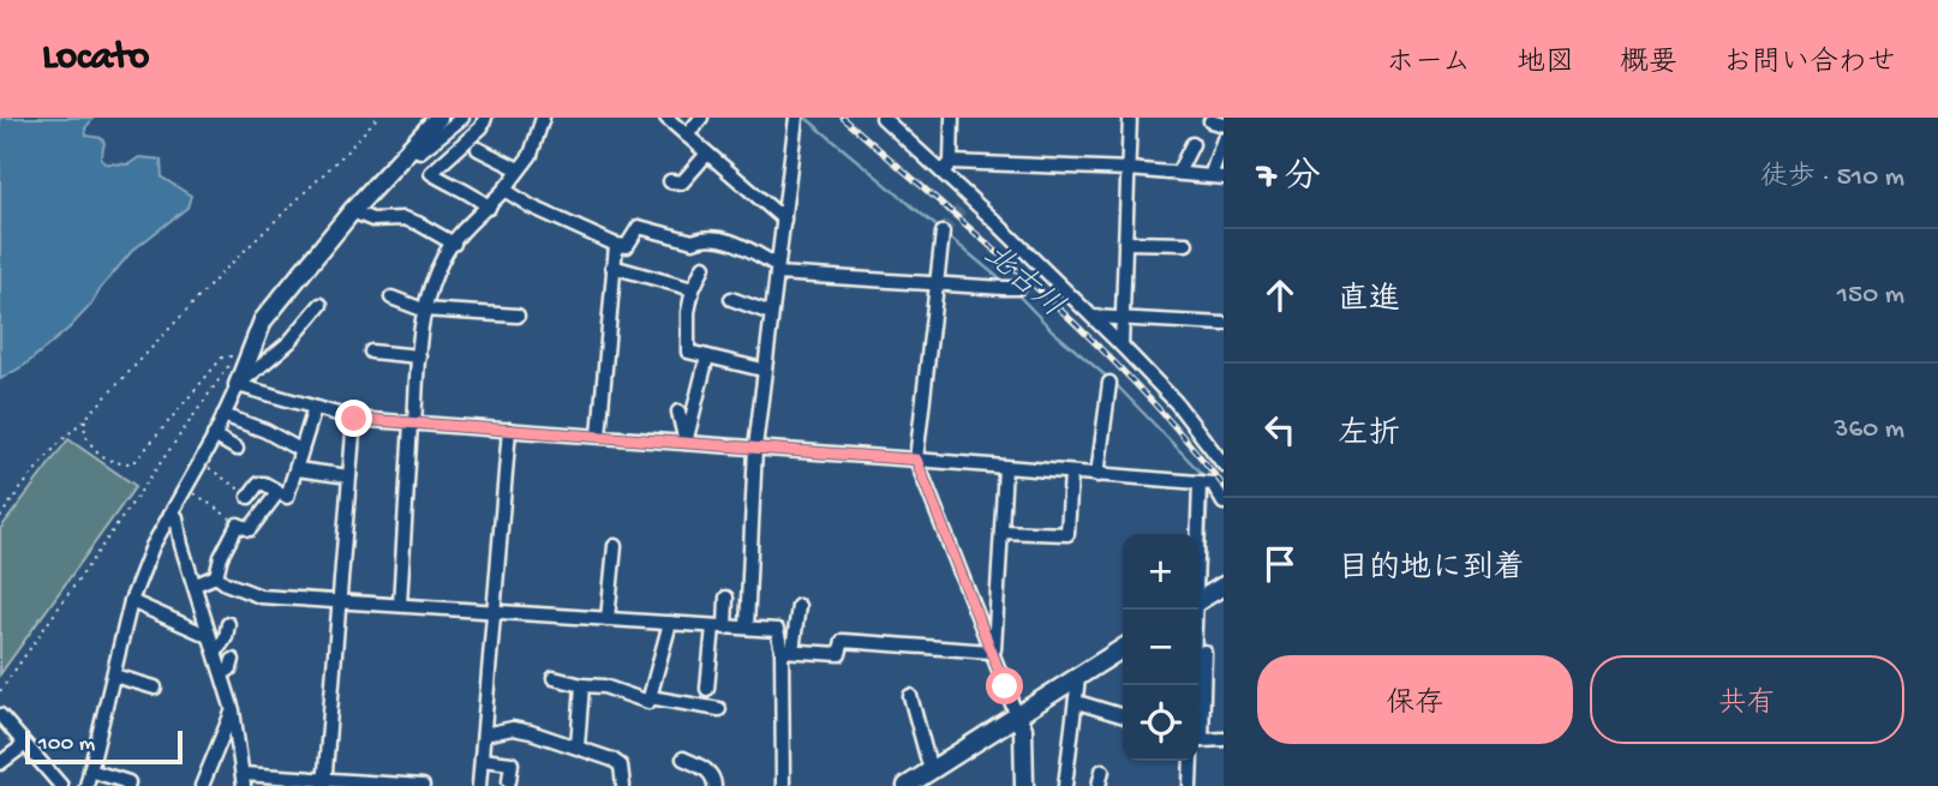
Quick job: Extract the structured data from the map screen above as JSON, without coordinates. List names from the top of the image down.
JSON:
{
  "water": ["北古川"],
  "scale_bar": "100 m",
  "page": {
    "header": "Locato",
    "nav": [
      "ホーム",
      "地図",
      "概要",
      "お問い合わせ"
    ],
    "heading": ["7 分", "徒歩 · 510 m"],
    "list": [
      ["直進", "150 m"],
      ["左折", "360 m"],
      "目的地に到着"
    ],
    "map_buttons": ["+", "−"],
    "buttons": ["保存", "共有"],
    "scale": "100 m"
  }
}
